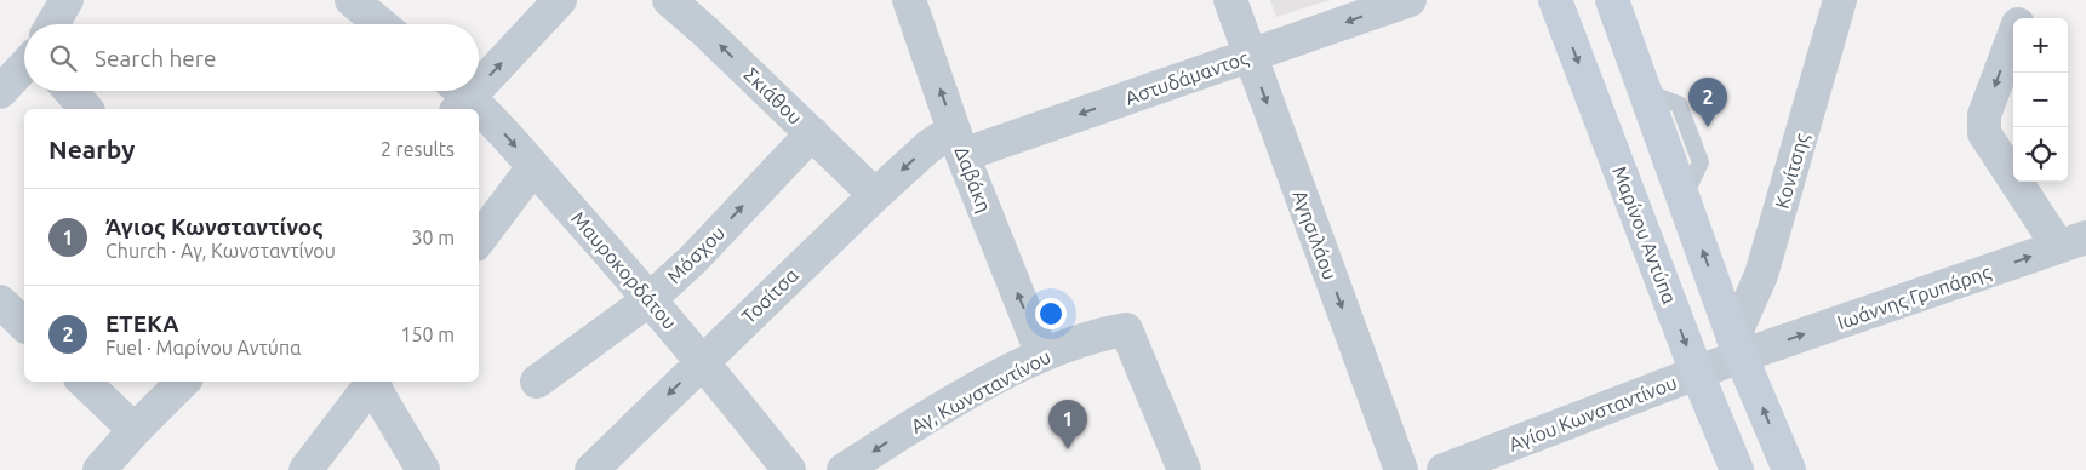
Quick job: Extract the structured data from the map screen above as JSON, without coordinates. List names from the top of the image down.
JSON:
{
  "streets": {
    "main road": ["Μαρίνου Αντύπα"],
    "street": [
      "Αστυδάμαντος",
      "Σκιάθου",
      "Κονίτσης",
      "Δαβάκη",
      "Αγησιλάου",
      "Μόσχου",
      "Μαυροκορδάτου",
      "Τοσίτσα",
      "Ιωάννης Γρυπάρης",
      "Αγ, Κωνσταντίνου",
      "Αγίου Κωνσταντίνου"
    ]
  },
  "crossings": [
    ["Αστυδάμαντος", "Δαβάκη"],
    ["Αστυδάμαντος", "Αγησιλάου"],
    ["Αστυδάμαντος", "Τοσίτσα"],
    ["Σκιάθου", "Μόσχου"],
    ["Σκιάθου", "Τοσίτσα"],
    ["Κονίτσης", "Ιωάννης Γρυπάρης"],
    ["Κονίτσης", "Αγίου Κωνσταντίνου"],
    ["Δαβάκη", "Τοσίτσα"],
    ["Δαβάκη", "Αγ, Κωνσταντίνου"],
    ["Μαρίνου Αντύπα", "Αγίου Κωνσταντίνου"],
    ["Μόσχου", "Μαυροκορδάτου"],
    ["Μαυροκορδάτου", "Τοσίτσα"],
    ["Ιωάννης Γρυπάρης", "Αγίου Κωνσταντίνου"]
  ],
  "one_way": [
    "Αστυδάμαντος",
    "Σκιάθου",
    "Δαβάκη",
    "Αγησιλάου",
    "Τοσίτσα",
    "Ιωάννης Γρυπάρης",
    "Αγ, Κωνσταντίνου"
  ],
  "page": {
    "map_buttons": ["+", "−"],
    "search": "Search here",
    "pins": ["2", "1"],
    "heading": ["Nearby", "2 results"],
    "list": [
      {
        "mark": "1",
        "name": "Άγιος Κωνσταντίνος",
        "note": "Church · Αγ, Κωνσταντίνου",
        "value": "30 m"
      },
      {
        "mark": "2",
        "name": "ΕΤΕΚΑ",
        "note": "Fuel · Μαρίνου Αντύπα",
        "value": "150 m"
      }
    ]
  }
}
